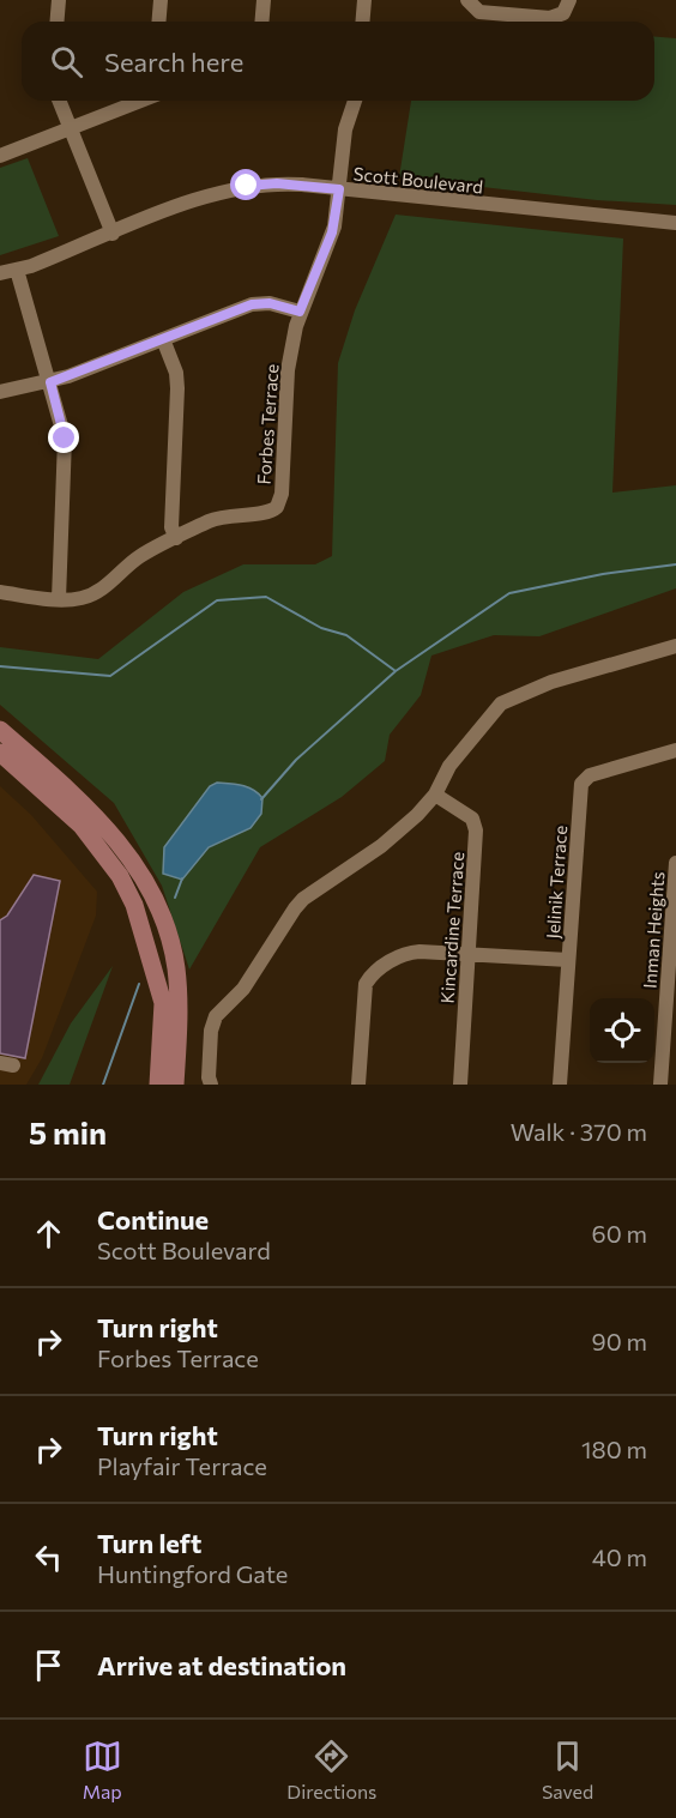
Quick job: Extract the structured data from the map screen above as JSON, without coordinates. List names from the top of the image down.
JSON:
{
  "streets": {
    "street": [
      "Scott Boulevard",
      "Forbes Terrace",
      "Jelinik Terrace",
      "Kincardine Terrace",
      "Inman Heights"
    ]
  },
  "crossings": [
    ["Scott Boulevard", "Forbes Terrace"]
  ],
  "page": {
    "search": "Search here",
    "heading": ["5 min", "Walk · 370 m"],
    "list": [
      ["Continue", "Scott Boulevard", "60 m"],
      ["Turn right", "Forbes Terrace", "90 m"],
      ["Turn right", "Playfair Terrace", "180 m"],
      ["Turn left", "Huntingford Gate", "40 m"],
      "Arrive at destination"
    ],
    "nav": ["Map", "Directions", "Saved"]
  }
}
